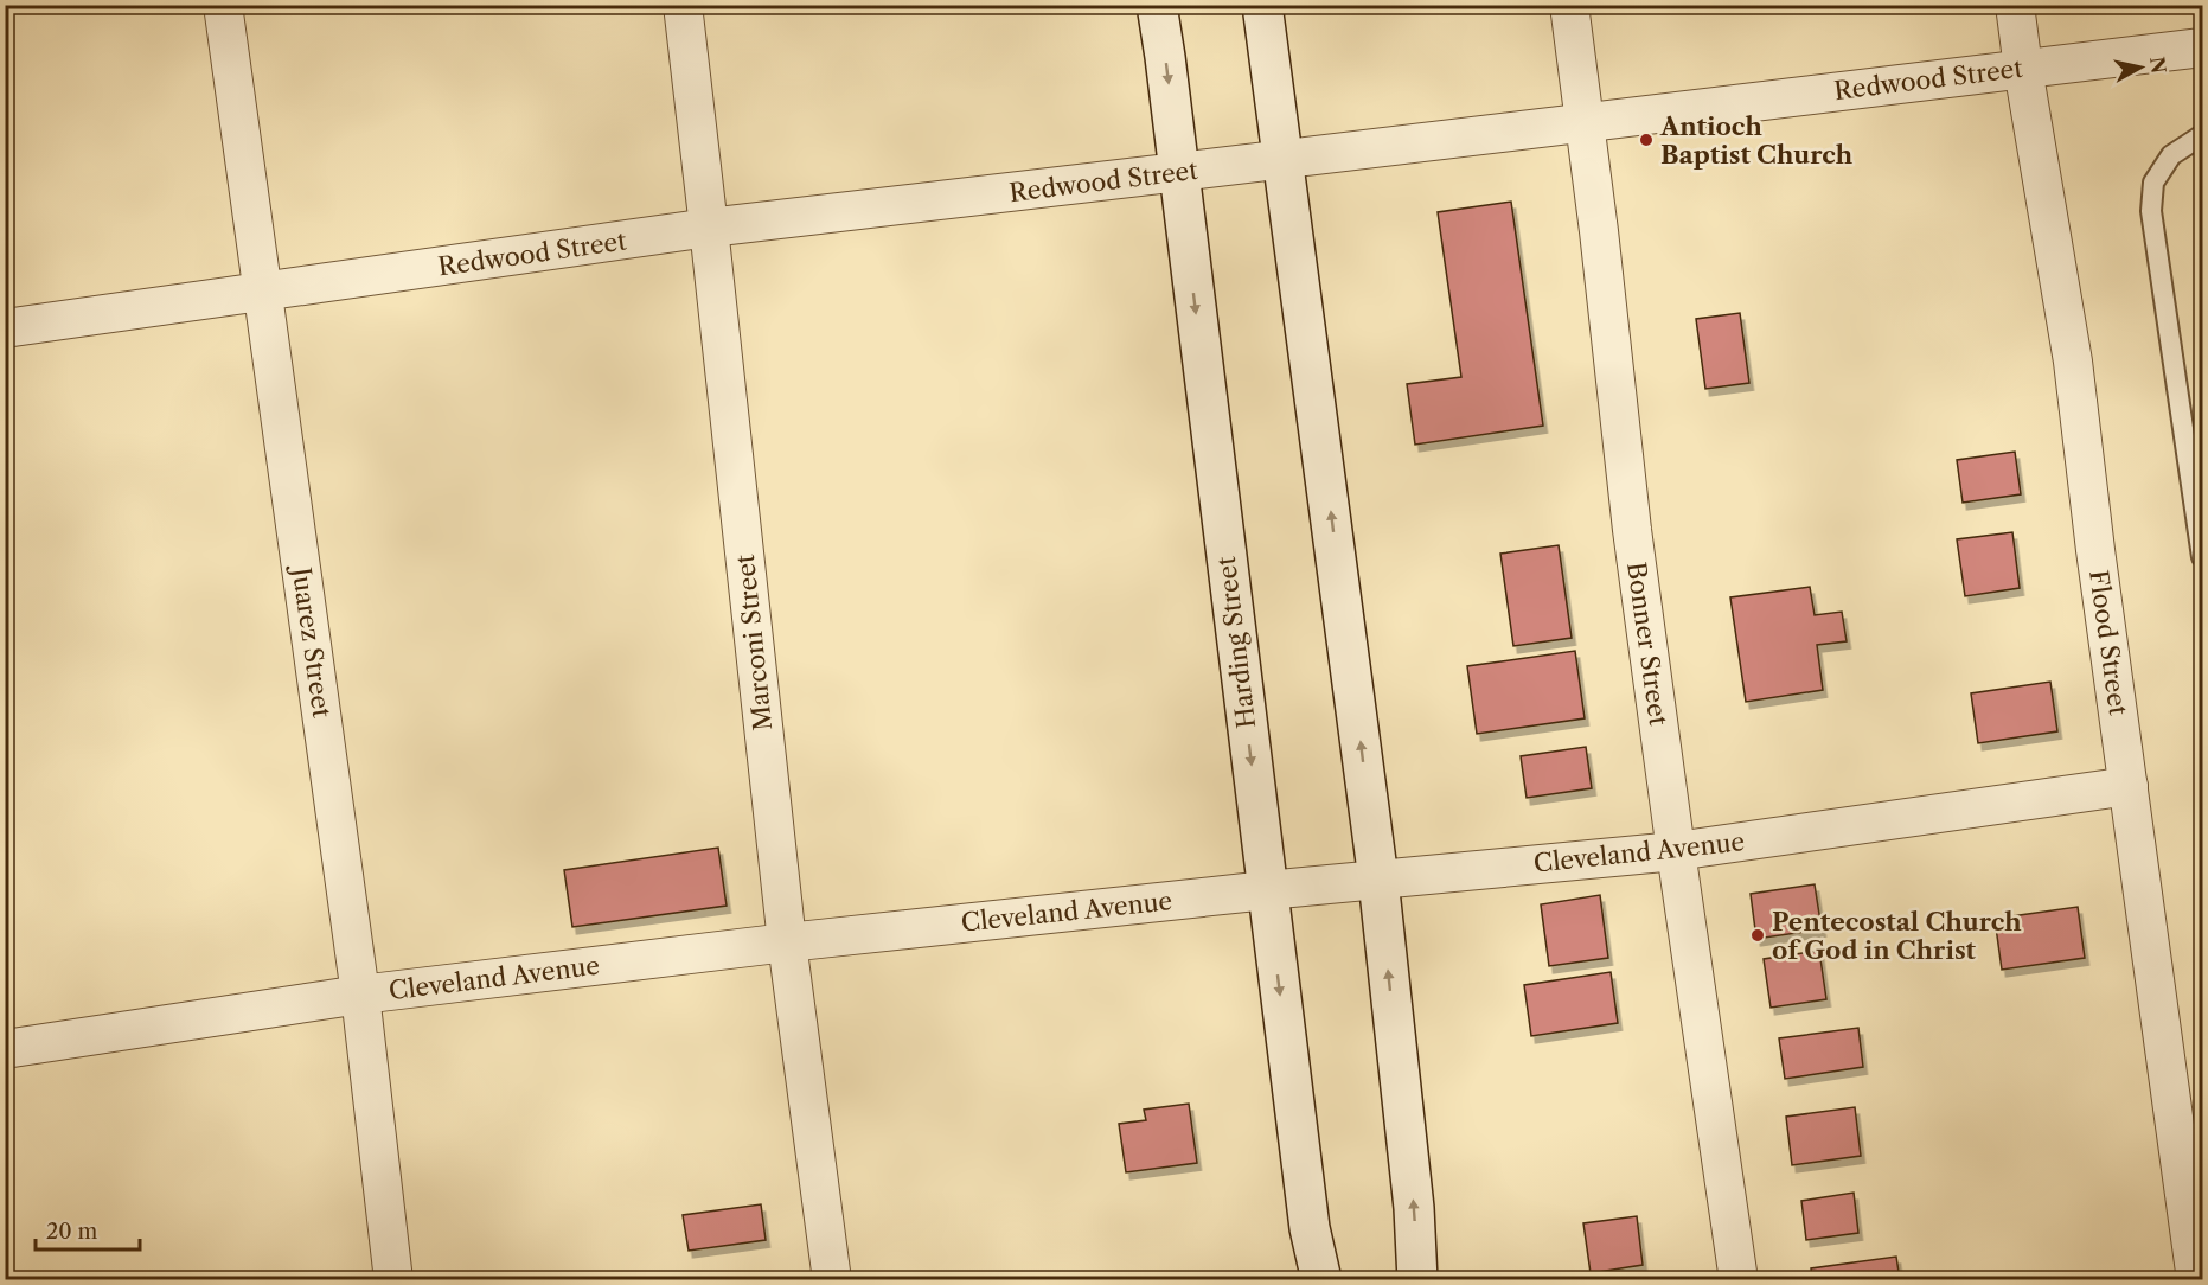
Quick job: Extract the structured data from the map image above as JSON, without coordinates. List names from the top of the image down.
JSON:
{
  "streets": {
    "street": [
      "Redwood Street",
      "Juarez Street",
      "Marconi Street",
      "Harding Street",
      "Flood Street",
      "Bonner Street",
      "Cleveland Avenue"
    ]
  },
  "crossings": [
    ["Redwood Street", "Juarez Street"],
    ["Redwood Street", "Marconi Street"],
    ["Redwood Street", "Harding Street"],
    ["Redwood Street", "Flood Street"],
    ["Redwood Street", "Bonner Street"],
    ["Juarez Street", "Cleveland Avenue"],
    ["Marconi Street", "Cleveland Avenue"],
    ["Harding Street", "Cleveland Avenue"],
    ["Flood Street", "Cleveland Avenue"],
    ["Bonner Street", "Cleveland Avenue"]
  ],
  "places": ["Antioch Baptist Church", "Pentecostal Church of God in Christ"],
  "scale_bar": "20 m",
  "north": "right"
}
